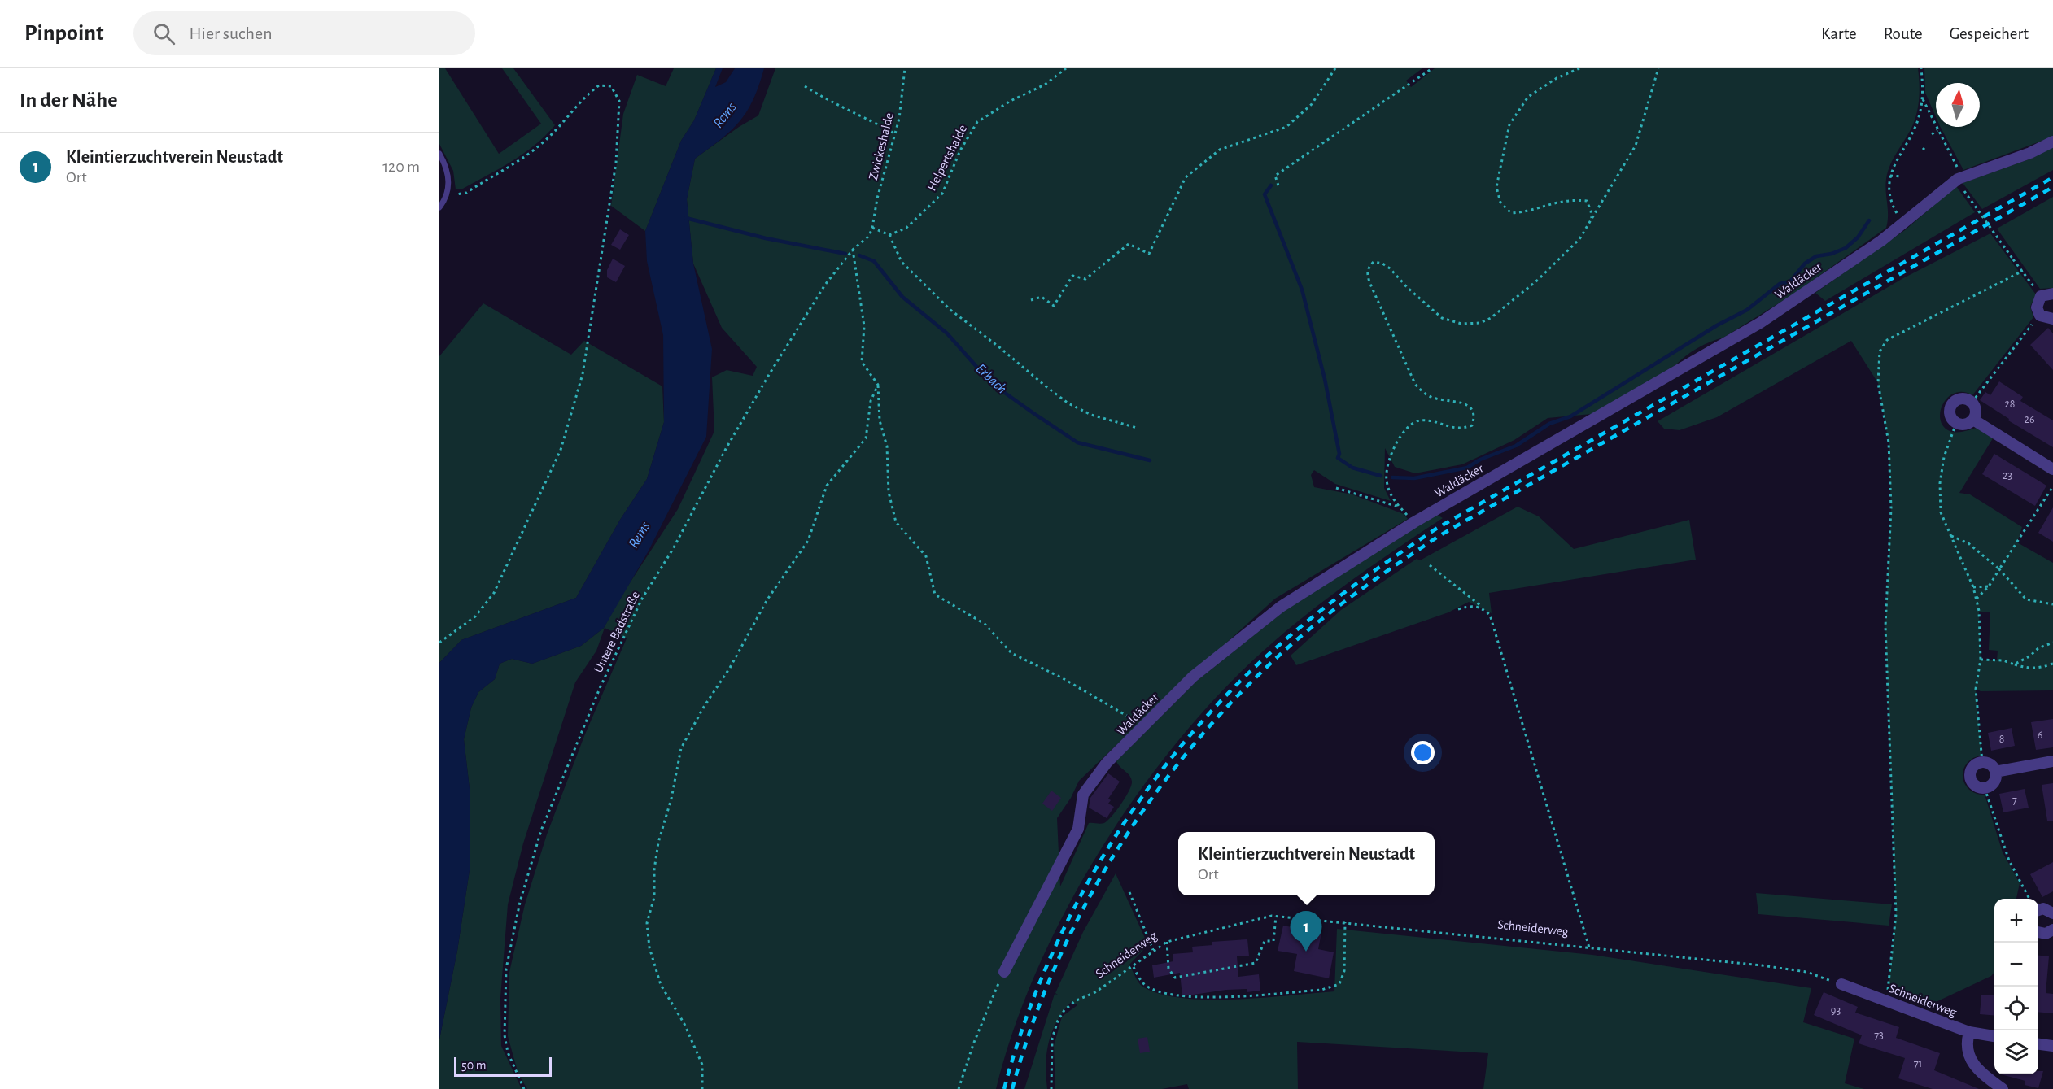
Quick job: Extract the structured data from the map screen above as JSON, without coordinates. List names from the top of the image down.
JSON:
{
  "streets": {
    "street": ["Waldäcker", "Schneiderweg"],
    "path": ["Zwickeshalde", "Helpertshalde", "Untere Badstraße"]
  },
  "crossings": [
    ["Zwickeshalde", "Untere Badstraße"]
  ],
  "water": ["Rems", "Erbach"],
  "house_numbers": [
    "28",
    "26",
    "23",
    "6",
    "8",
    "7",
    "93",
    "73",
    "71"
  ],
  "scale_bar": "50 m",
  "north": "top",
  "page": {
    "header": "Pinpoint",
    "search": "Hier suchen",
    "nav": ["Karte", "Route", "Gespeichert"],
    "heading": "In der Nähe",
    "list": [
      {
        "mark": "1",
        "name": "Kleintierzuchtverein Neustadt",
        "note": "Ort",
        "value": "120 m"
      }
    ],
    "popup": ["Kleintierzuchtverein Neustadt", "Ort"],
    "map_buttons": ["+", "−"],
    "pins": "1",
    "scale": "50 m"
  }
}
